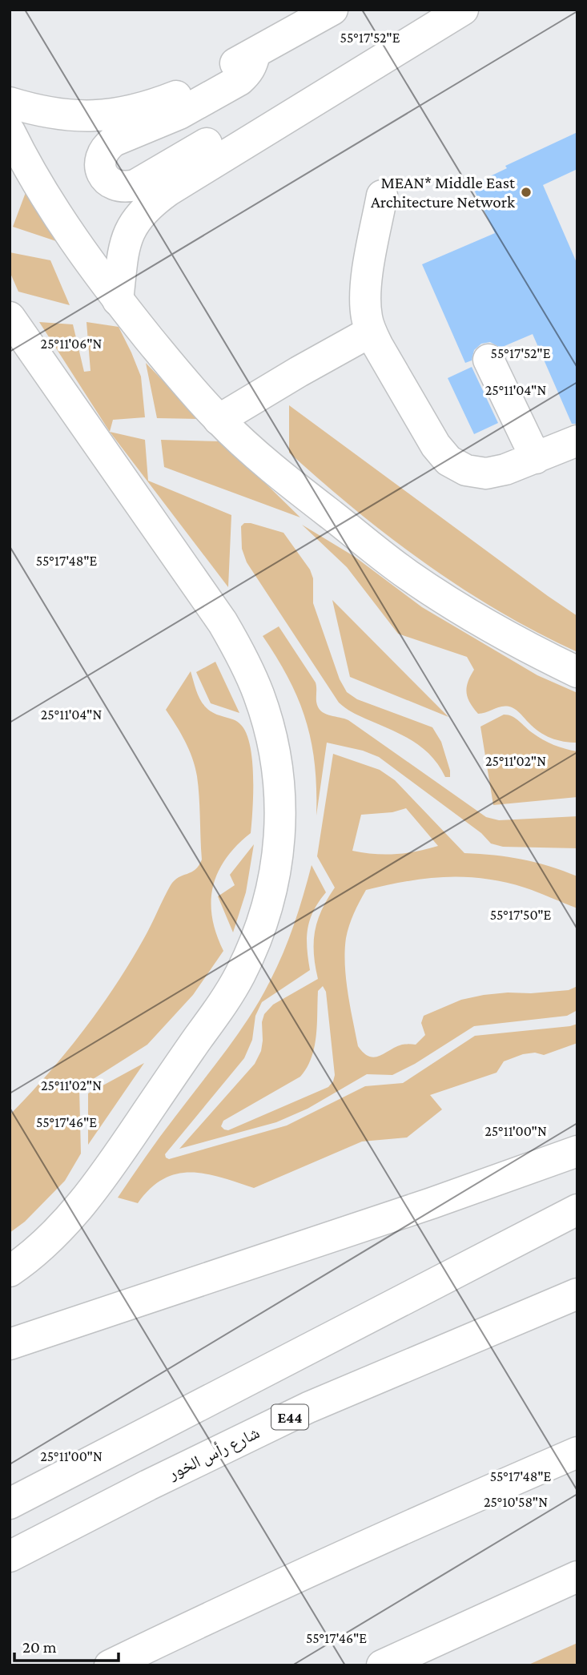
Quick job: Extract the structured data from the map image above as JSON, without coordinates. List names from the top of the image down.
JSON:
{
  "streets": {
    "main road": ["E44", "شارع رأس الخور"]
  },
  "places": ["MEAN* Middle East Architecture Network"],
  "scale_bar": "20 m",
  "coordinates": [
    "55°17'52\"E",
    "25°11'06\"N",
    "25°11'04\"N",
    "55°17'48\"E",
    "25°11'02\"N",
    "55°17'50\"E",
    "55°17'46\"E",
    "25°11'00\"N",
    "25°10'58\"N"
  ]
}
